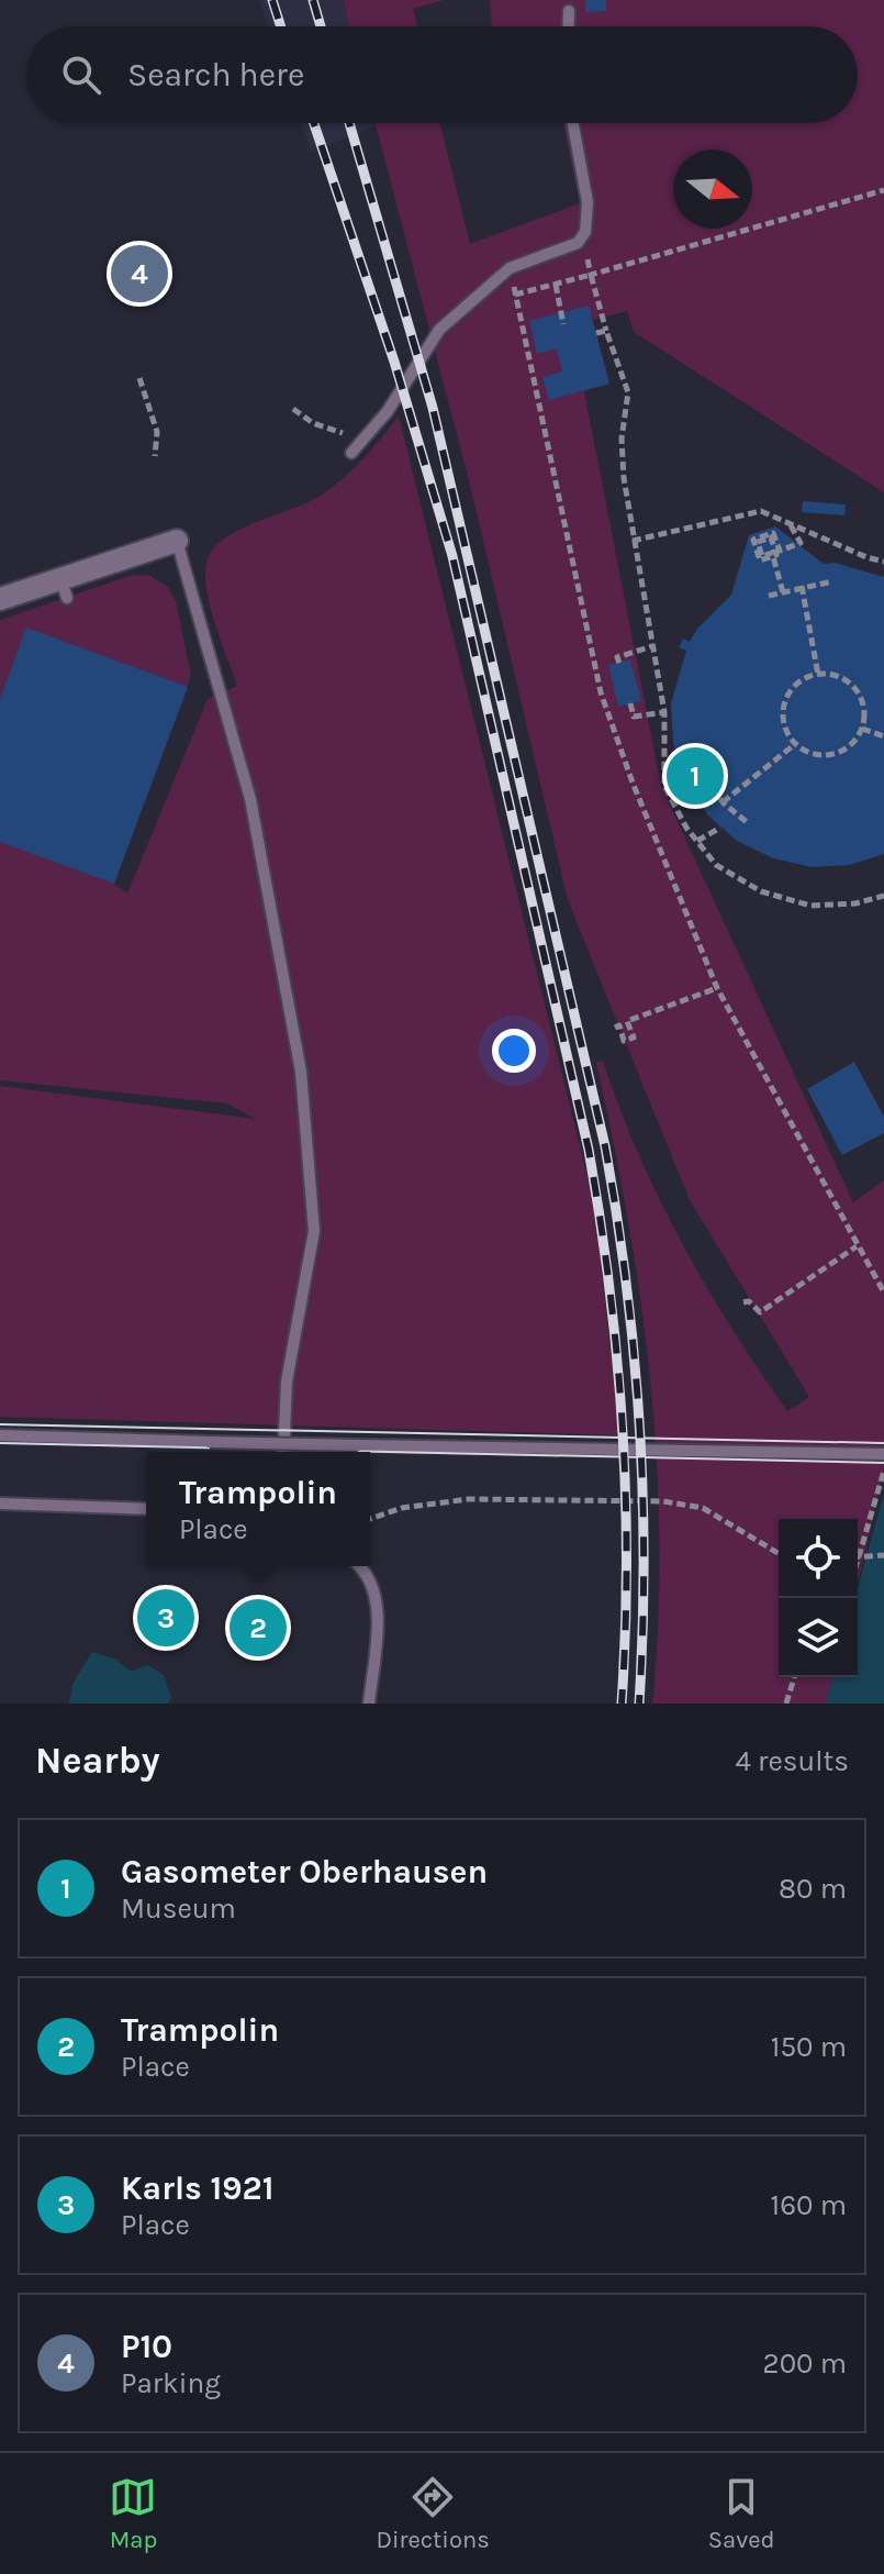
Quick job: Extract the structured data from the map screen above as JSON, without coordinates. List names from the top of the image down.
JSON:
{
  "north": "right",
  "page": {
    "search": "Search here",
    "pins": [
      "4",
      "1",
      "3",
      "2"
    ],
    "popup": ["Trampolin", "Place"],
    "heading": ["Nearby", "4 results"],
    "list": [
      {
        "mark": "1",
        "name": "Gasometer Oberhausen",
        "note": "Museum",
        "value": "80 m"
      },
      {
        "mark": "2",
        "name": "Trampolin",
        "note": "Place",
        "value": "150 m"
      },
      {
        "mark": "3",
        "name": "Karls 1921",
        "note": "Place",
        "value": "160 m"
      },
      {
        "mark": "4",
        "name": "P10",
        "note": "Parking",
        "value": "200 m"
      }
    ],
    "nav": ["Map", "Directions", "Saved"]
  }
}
